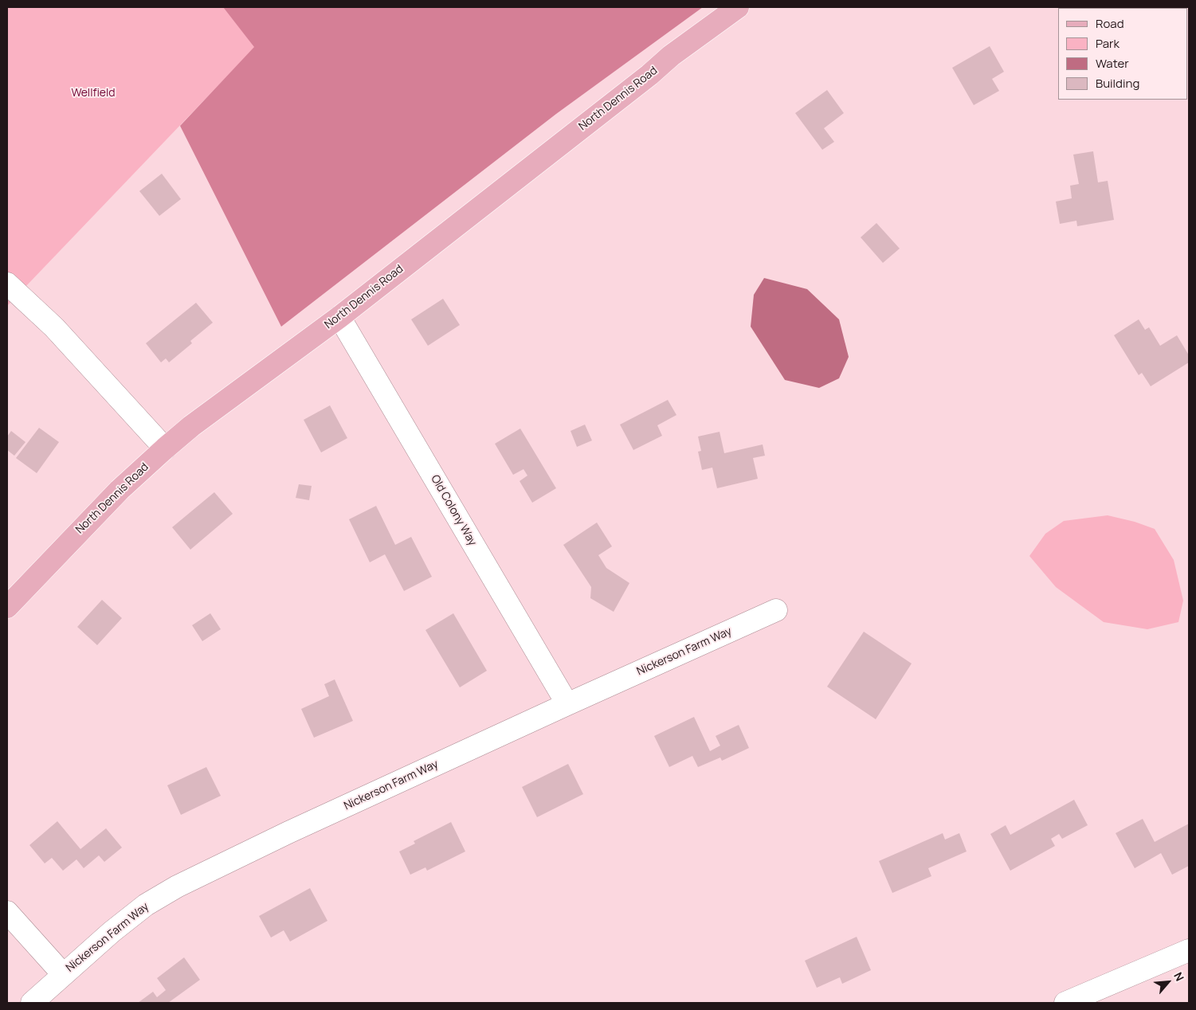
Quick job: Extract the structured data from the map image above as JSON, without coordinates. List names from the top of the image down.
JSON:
{
  "streets": {
    "main road": ["North Dennis Road"],
    "street": ["Old Colony Way", "Nickerson Farm Way"]
  },
  "crossings": [
    ["North Dennis Road", "Old Colony Way"],
    ["Old Colony Way", "Nickerson Farm Way"]
  ],
  "parks": ["Wellfield"],
  "legend": [
    "Road",
    "Park",
    "Water",
    "Building"
  ],
  "north": "top right"
}
